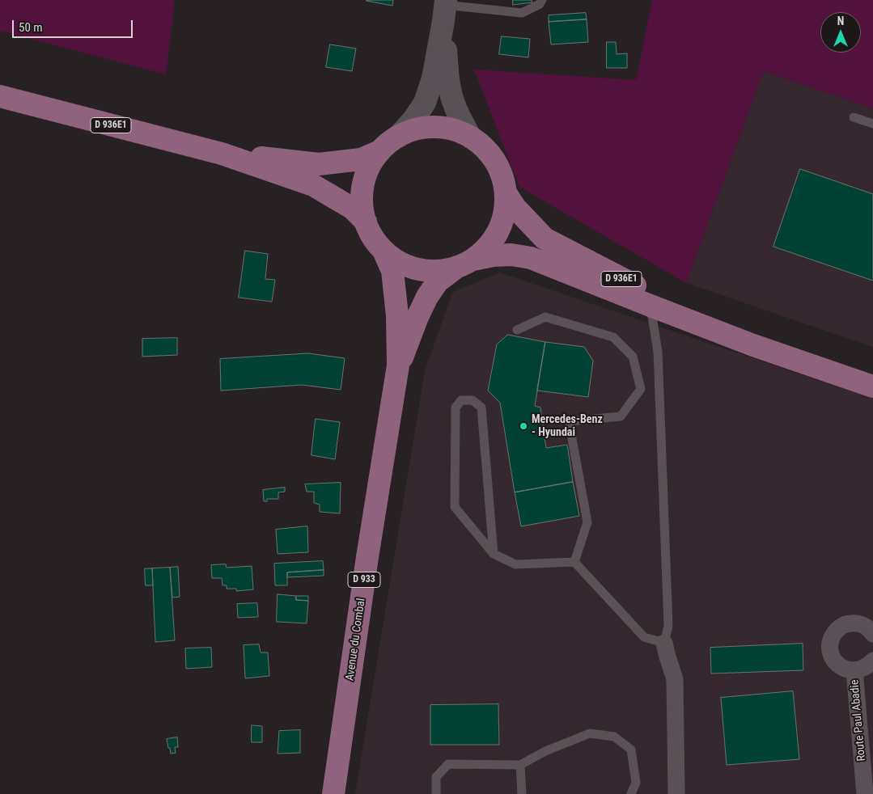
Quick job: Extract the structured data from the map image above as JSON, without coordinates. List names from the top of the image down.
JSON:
{
  "streets": {
    "main road": ["D 936E1", "D 933", "Avenue du Combal"],
    "street": ["Route Paul Abadie"]
  },
  "crossings": [
    ["D 936E1", "D 933"],
    ["D 933", "Avenue du Combal"]
  ],
  "places": ["Mercedes-Benz - Hyundai"],
  "scale_bar": "50 m",
  "north": "top"
}
